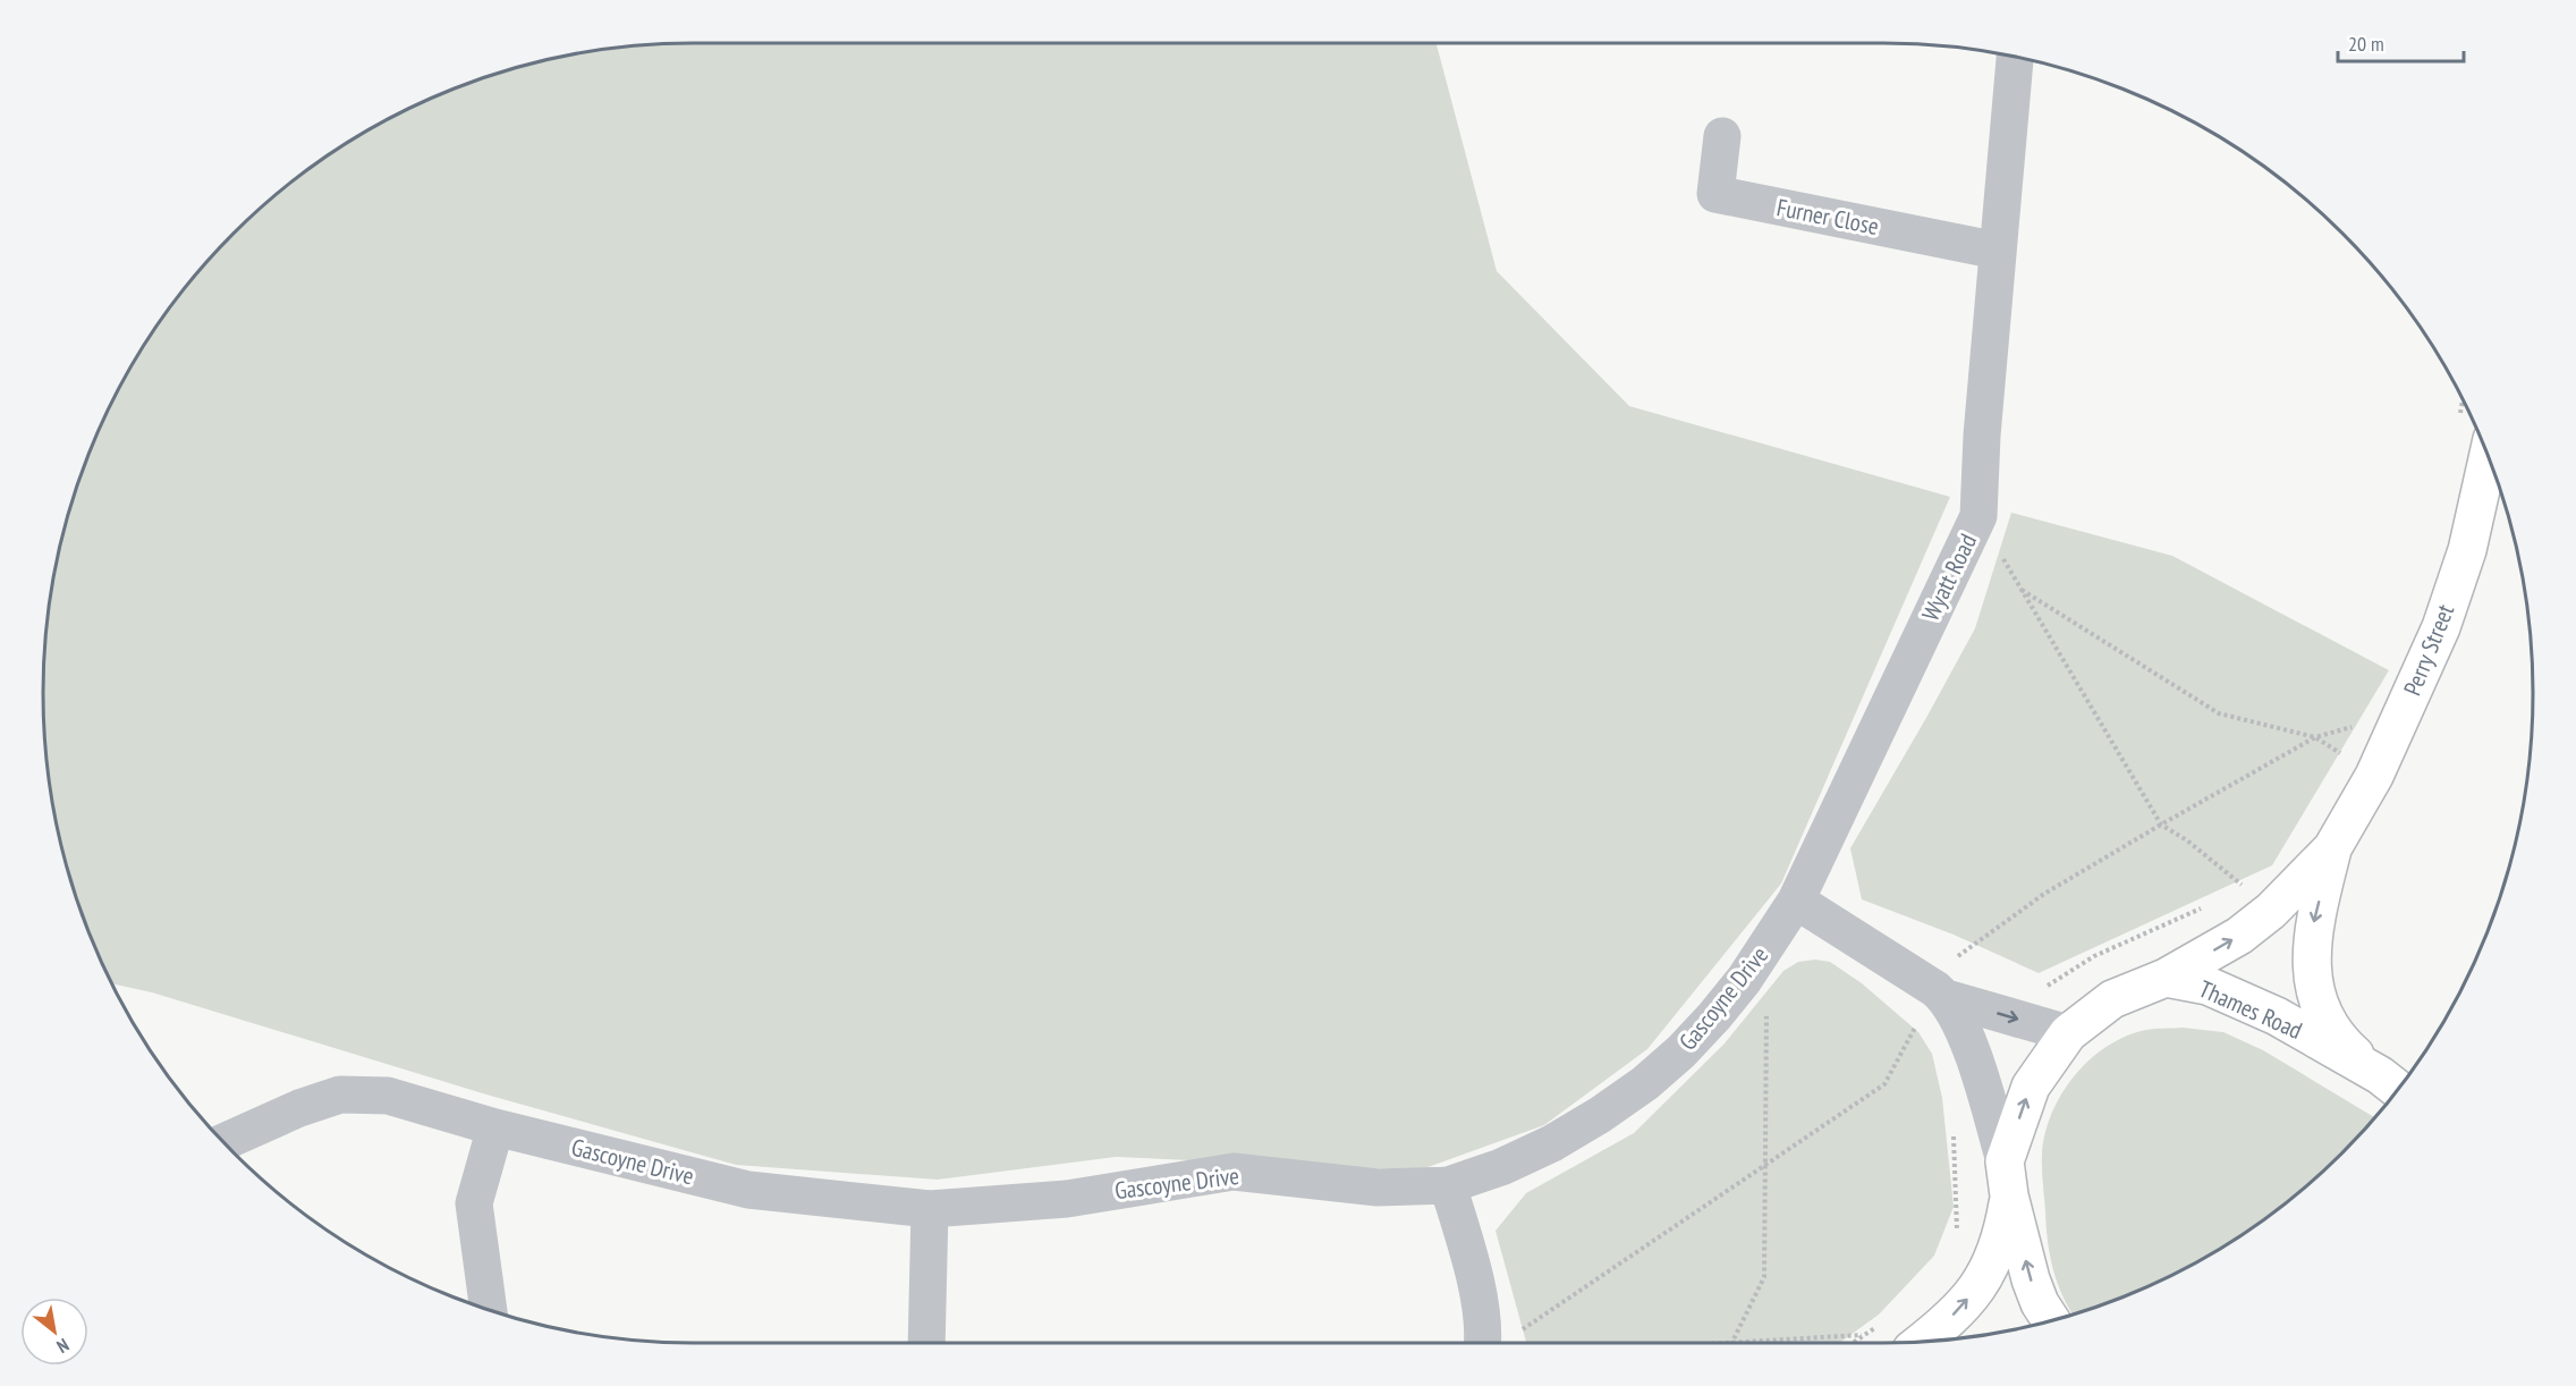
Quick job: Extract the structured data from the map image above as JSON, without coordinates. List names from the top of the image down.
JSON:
{
  "streets": {
    "main road": ["Perry Street", "Thames Road"],
    "street": ["Furner Close", "Wyatt Road", "Gascoyne Drive"]
  },
  "crossings": [
    ["Furner Close", "Wyatt Road"],
    ["Wyatt Road", "Gascoyne Drive"],
    ["Perry Street", "Thames Road"]
  ],
  "scale_bar": "20 m",
  "north": "bottom right"
}
